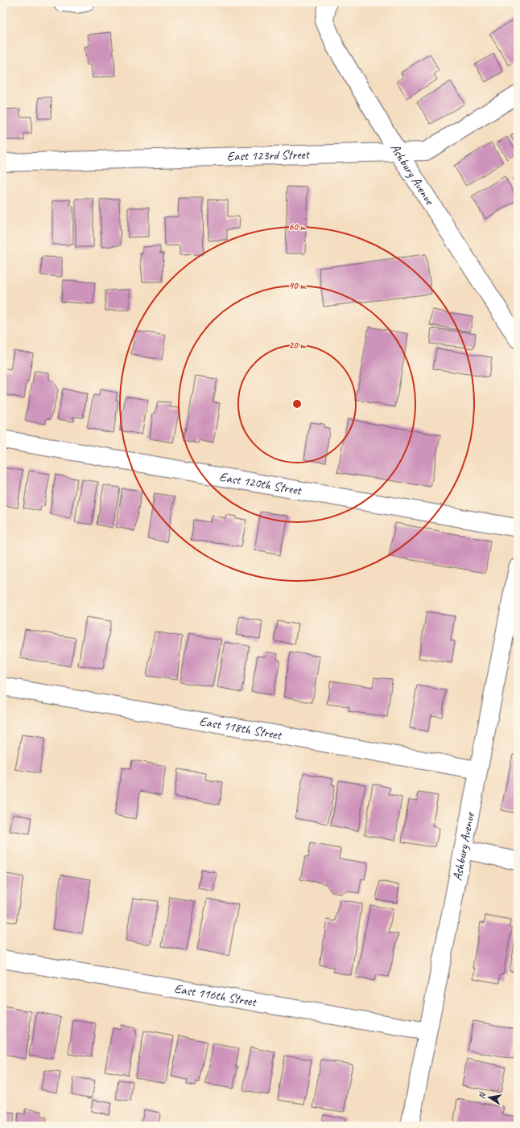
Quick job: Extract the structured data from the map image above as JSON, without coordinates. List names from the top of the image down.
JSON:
{
  "streets": {
    "street": [
      "East 123rd Street",
      "Ashbury Avenue",
      "East 120th Street",
      "East 118th Street",
      "East 116th Street"
    ]
  },
  "crossings": [
    ["East 123rd Street", "Ashbury Avenue"],
    ["Ashbury Avenue", "East 118th Street"],
    ["Ashbury Avenue", "East 116th Street"]
  ],
  "north": "left",
  "rings": ["60 m", "40 m", "20 m"]
}
